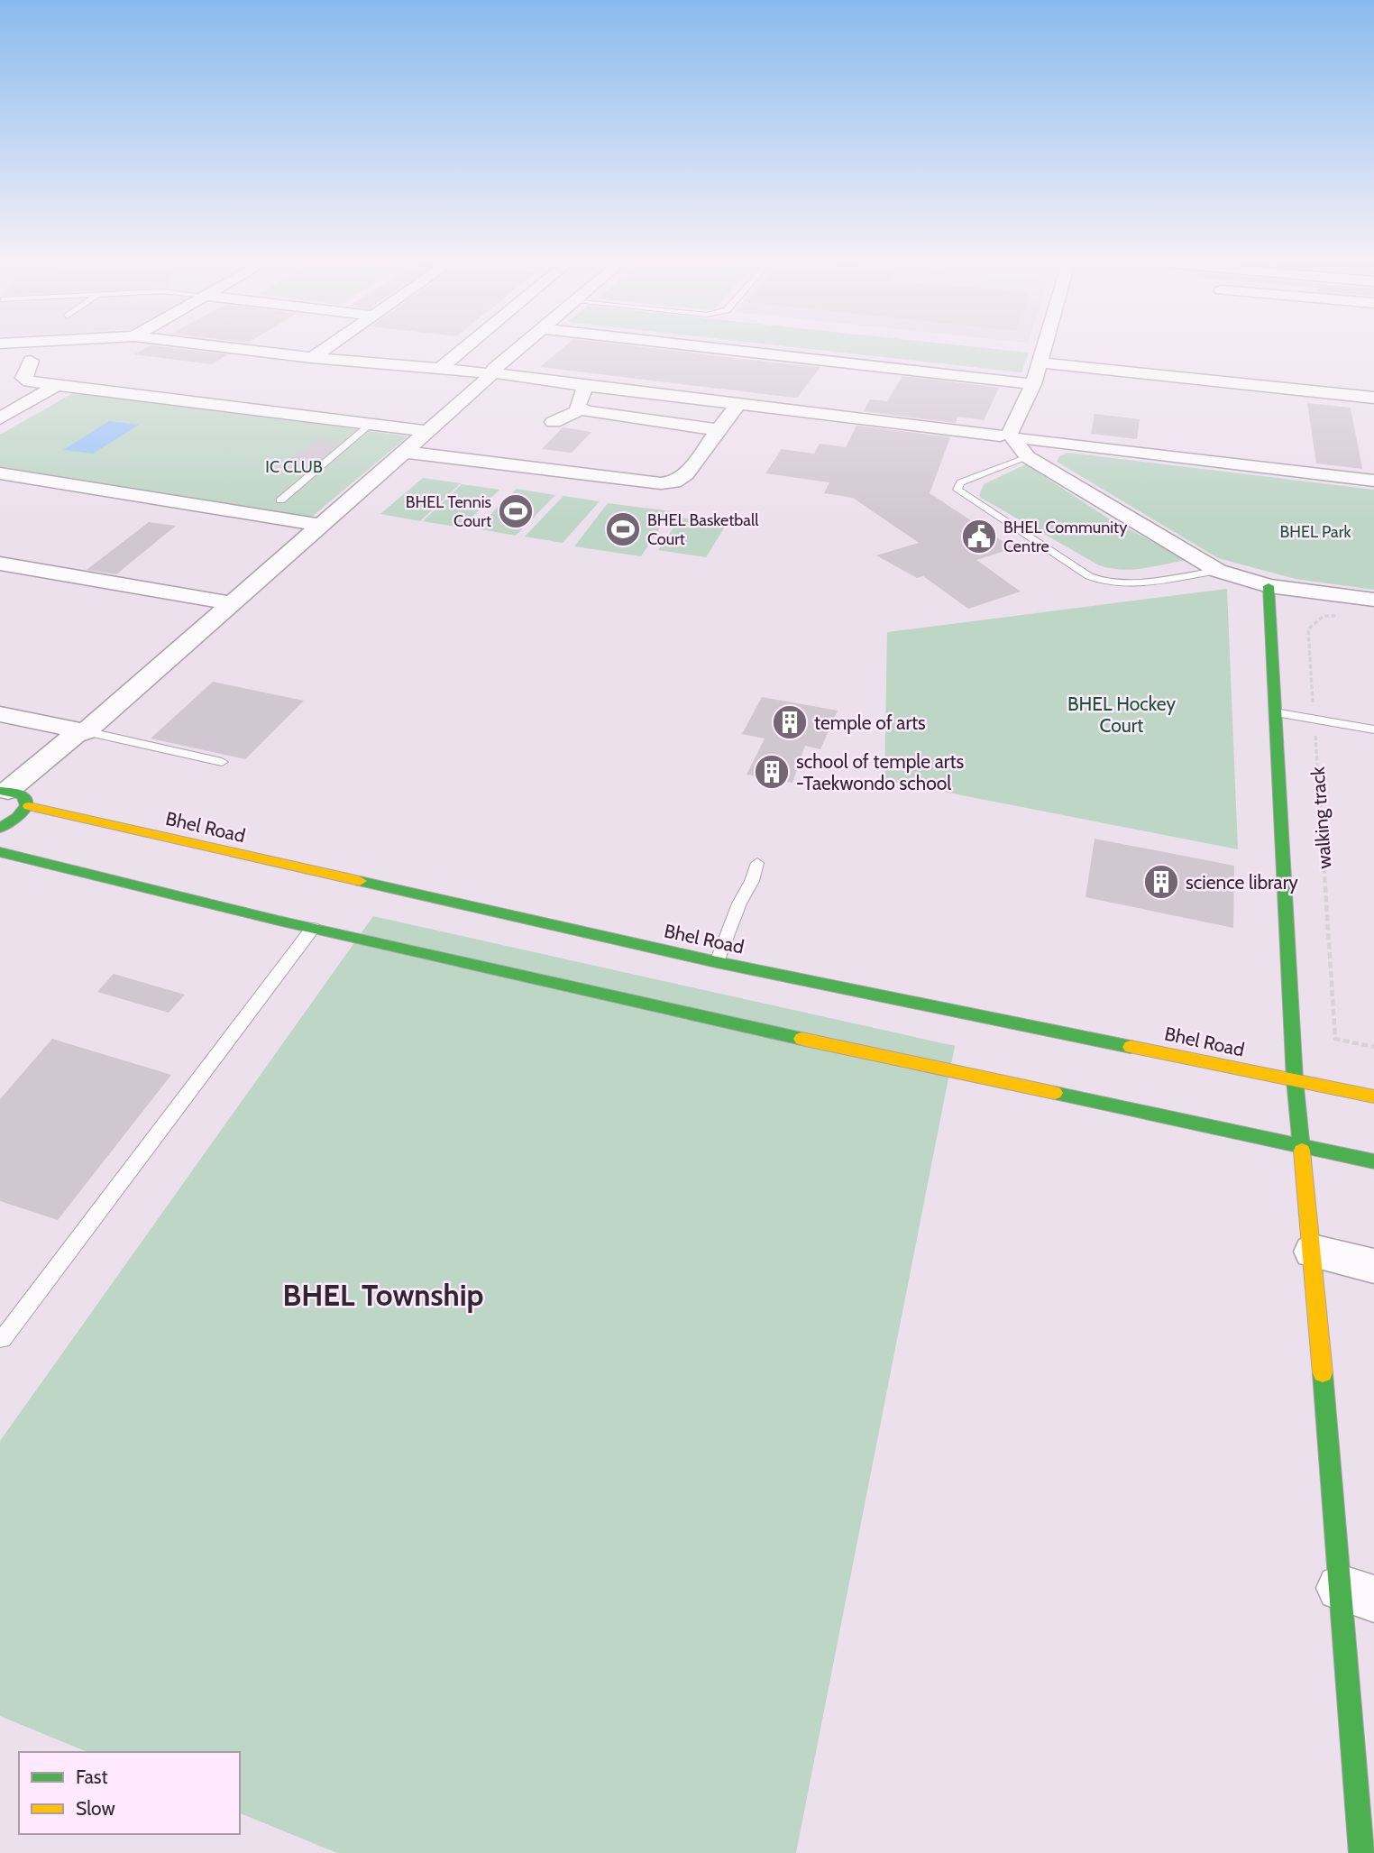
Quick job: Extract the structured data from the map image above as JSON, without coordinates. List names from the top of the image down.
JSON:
{
  "streets": {
    "street": ["Bhel Road"],
    "path": ["walking track"]
  },
  "districts": ["BHEL Township"],
  "parks": ["IC CLUB", "BHEL Park", "BHEL Hockey Court"],
  "places": {
    "sports": ["BHEL Tennis Court", "BHEL Basketball Court"],
    "public building": ["BHEL Community Centre"],
    "building": ["temple of arts", "school of temple arts -Taekwondo school", "science library"]
  },
  "legend": ["Fast", "Slow"]
}
